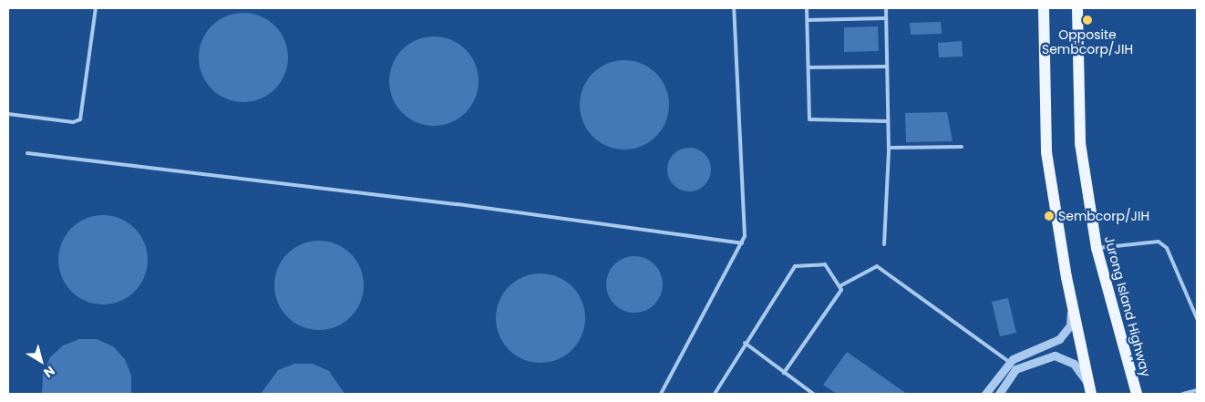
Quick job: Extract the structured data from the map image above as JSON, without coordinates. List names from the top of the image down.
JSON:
{
  "streets": {
    "main road": ["Jurong Island Highway"]
  },
  "places": ["Opposite Sembcorp/JIH", "Sembcorp/JIH"],
  "north": "bottom right"
}
